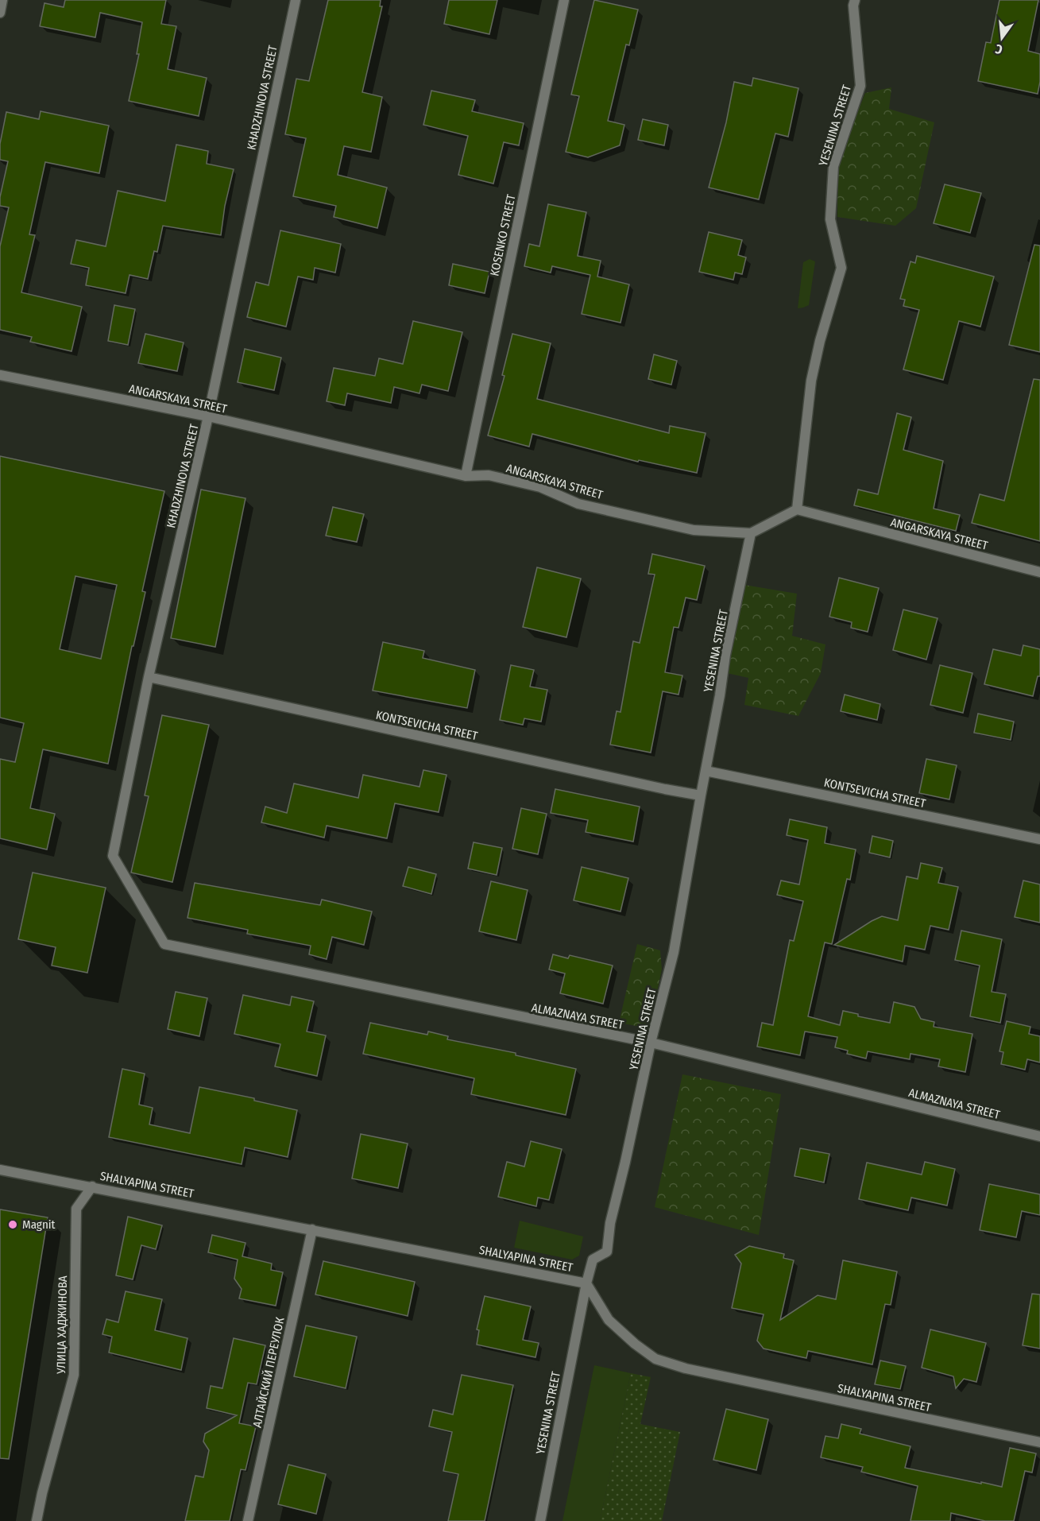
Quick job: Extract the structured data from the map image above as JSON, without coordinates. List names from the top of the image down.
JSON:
{
  "streets": {
    "street": [
      "KHADZHINOVA STREET",
      "YESENINA STREET",
      "KOSENKO STREET",
      "ANGARSKAYA STREET",
      "KONTSEVICHA STREET",
      "ALMAZNAYA STREET",
      "SHALYAPINA STREET",
      "УЛИЦА ХАДЖИНОВА",
      "АЛТАЙСКИЙ ПЕРЕУЛОК"
    ]
  },
  "crossings": [
    ["KHADZHINOVA STREET", "ANGARSKAYA STREET"],
    ["KHADZHINOVA STREET", "KONTSEVICHA STREET"],
    ["KHADZHINOVA STREET", "ALMAZNAYA STREET"],
    ["YESENINA STREET", "ANGARSKAYA STREET"],
    ["YESENINA STREET", "KONTSEVICHA STREET"],
    ["YESENINA STREET", "ALMAZNAYA STREET"],
    ["YESENINA STREET", "SHALYAPINA STREET"],
    ["KOSENKO STREET", "ANGARSKAYA STREET"],
    ["SHALYAPINA STREET", "УЛИЦА ХАДЖИНОВА"],
    ["SHALYAPINA STREET", "АЛТАЙСКИЙ ПЕРЕУЛОК"]
  ],
  "places": ["Magnit"],
  "north": "bottom"
}
